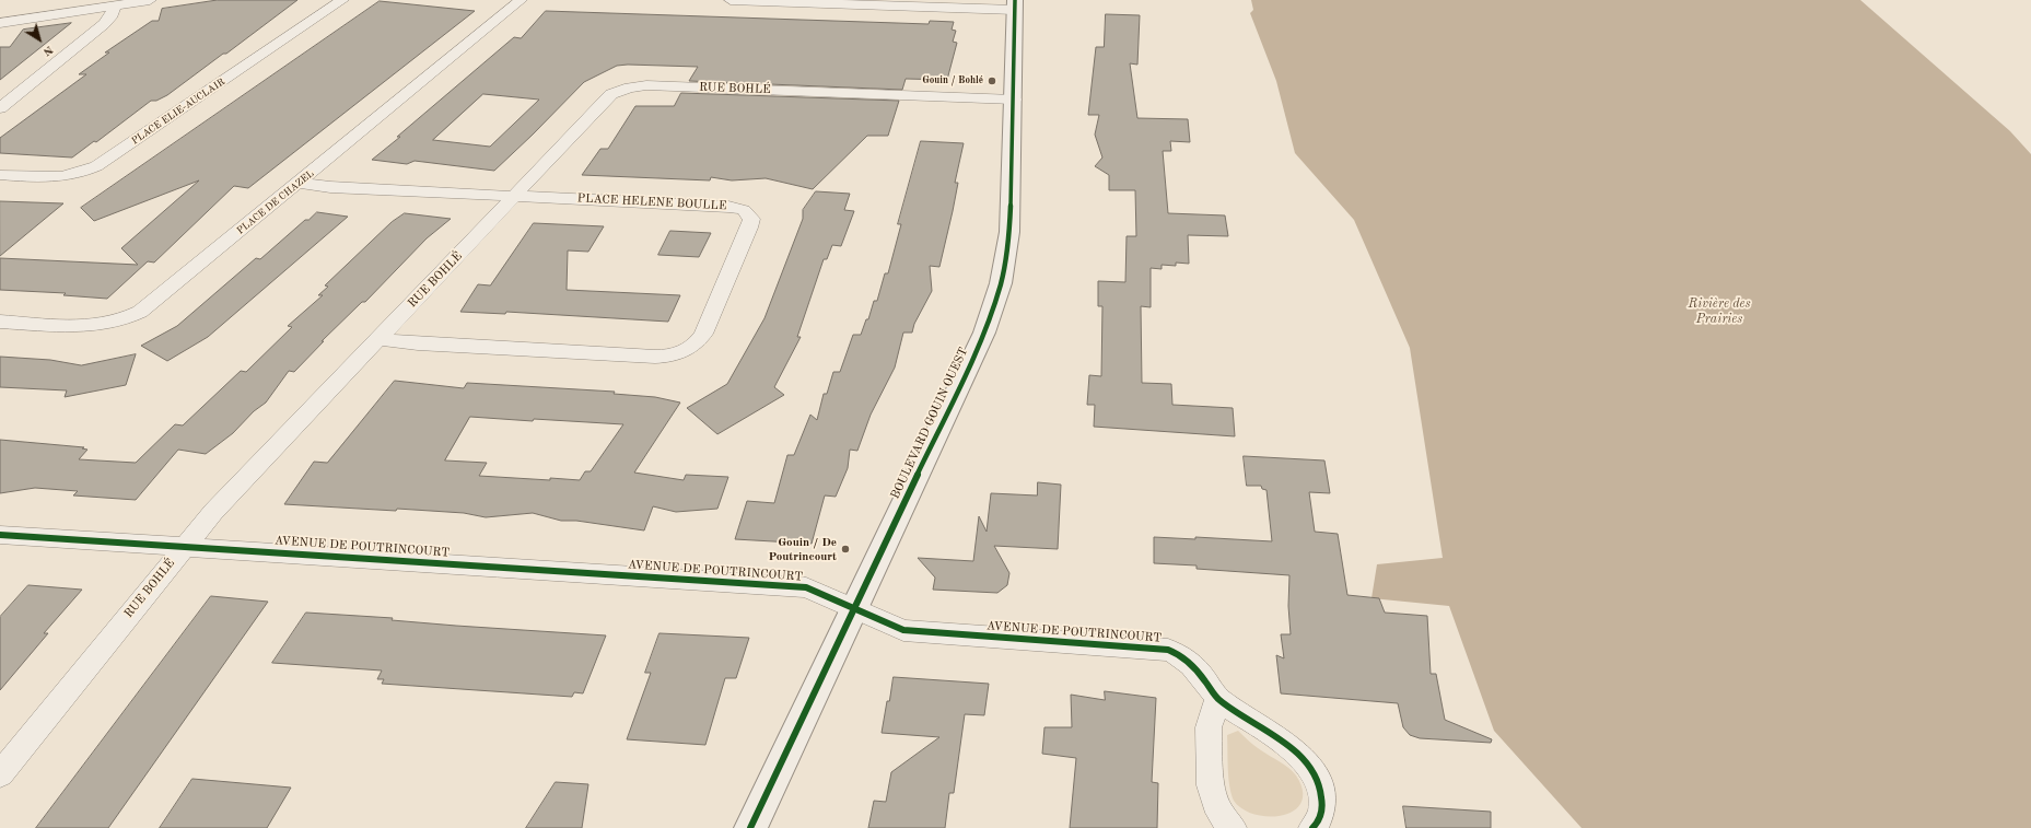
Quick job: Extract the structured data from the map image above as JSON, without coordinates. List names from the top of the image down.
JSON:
{
  "streets": {
    "street": [
      "RUE BOHLÉ",
      "PLACE ELIE-AUCLAIR",
      "PLACE DE CHAZEL",
      "PLACE HELENE BOULLE",
      "BOULEVARD GOUIN OUEST",
      "AVENUE DE POUTRINCOURT"
    ]
  },
  "crossings": [
    ["RUE BOHLÉ", "PLACE HELENE BOULLE"],
    ["RUE BOHLÉ", "BOULEVARD GOUIN OUEST"],
    ["RUE BOHLÉ", "AVENUE DE POUTRINCOURT"],
    ["PLACE DE CHAZEL", "PLACE HELENE BOULLE"],
    ["BOULEVARD GOUIN OUEST", "AVENUE DE POUTRINCOURT"]
  ],
  "water": ["Rivière des Prairies"],
  "places": ["Gouin / Bohlé", "Gouin / De Poutrincourt"],
  "north": "bottom right"
}
